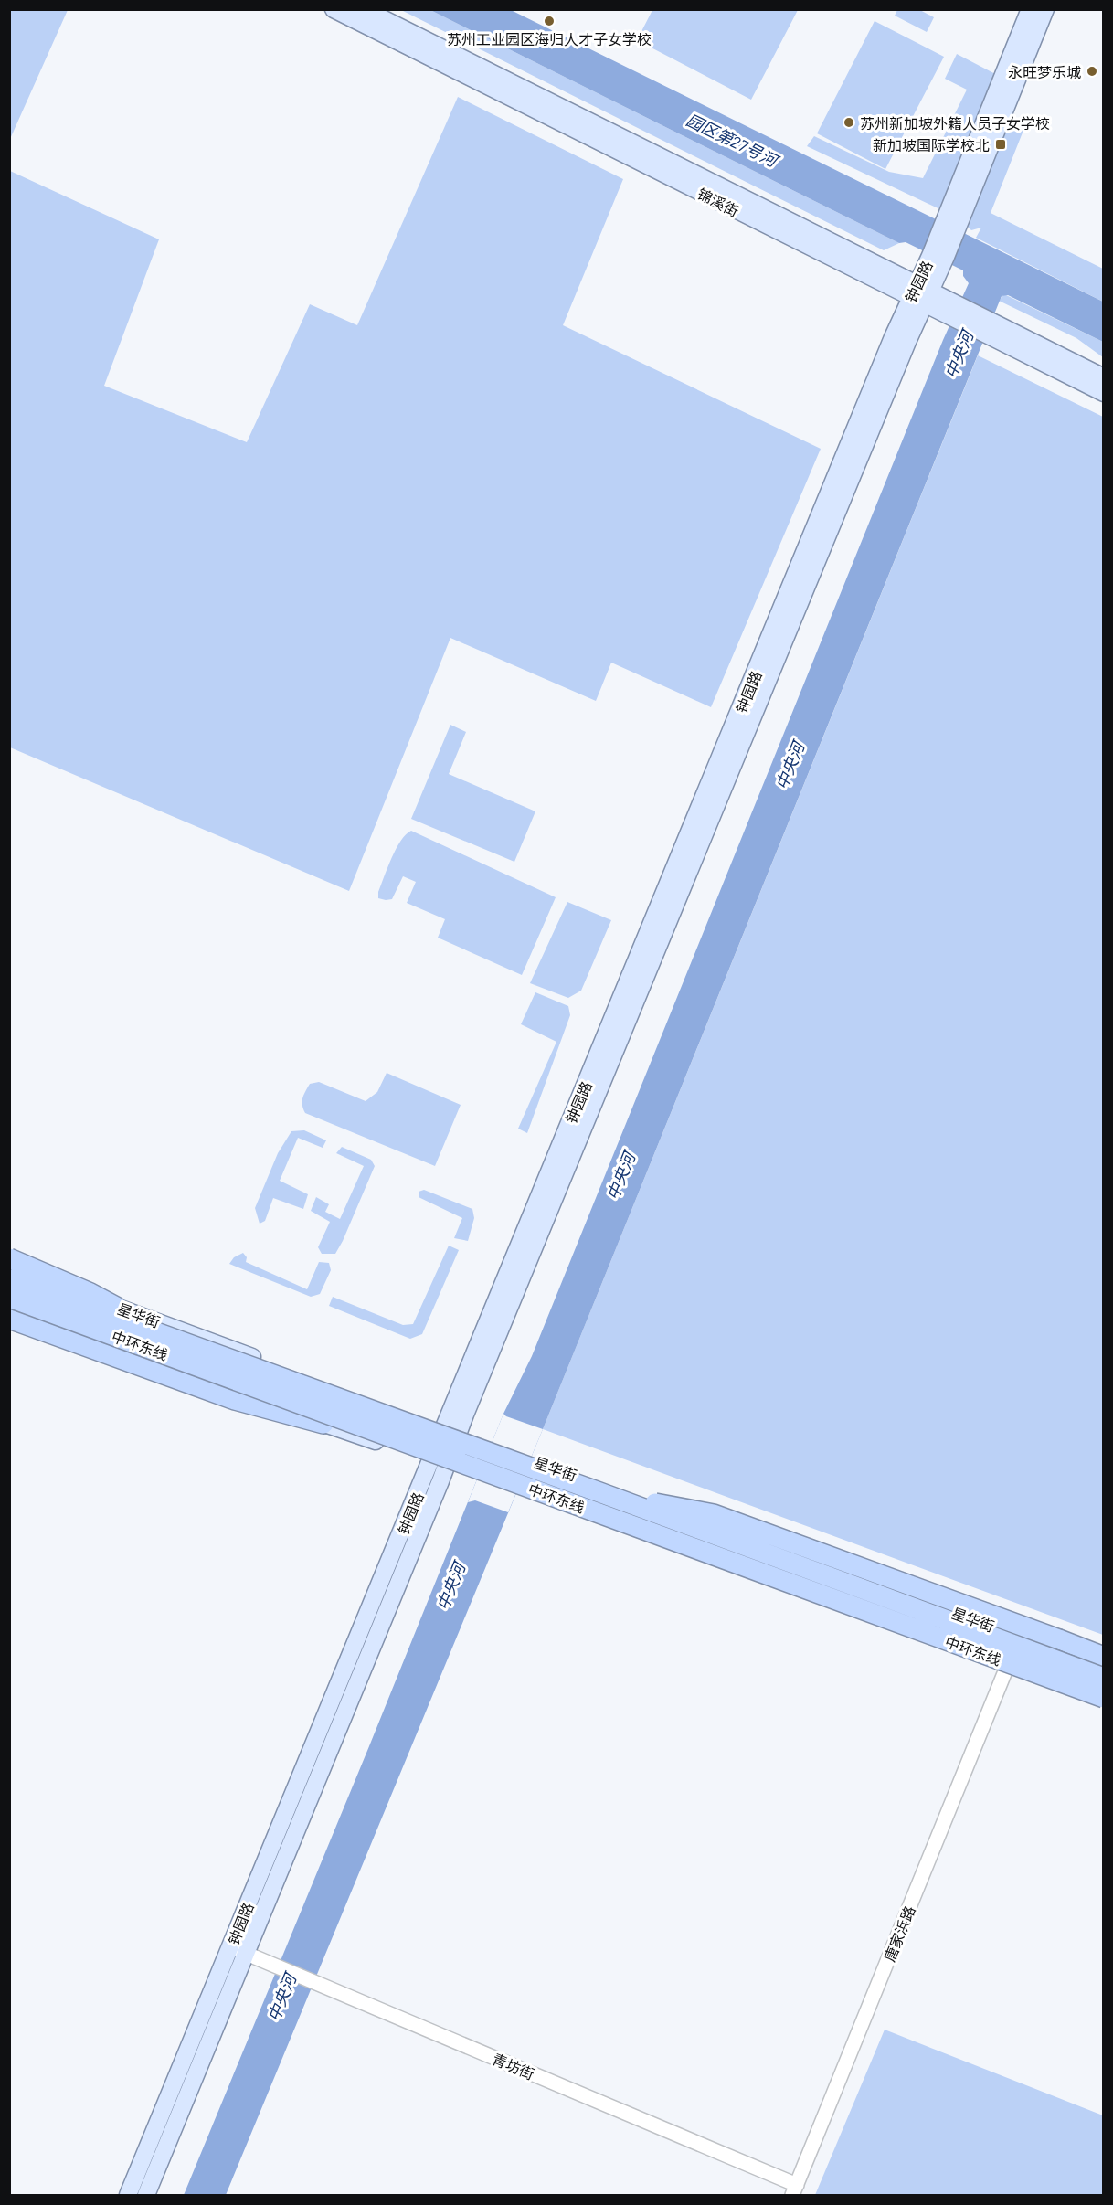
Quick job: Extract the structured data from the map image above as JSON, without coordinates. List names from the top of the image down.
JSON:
{
  "streets": {
    "highway": ["中环东线"],
    "main road": ["锦溪街", "钟园路", "星华街"],
    "street": ["唐家浜路", "青坊街"]
  },
  "crossings": [
    ["锦溪街", "钟园路"],
    ["钟园路", "星华街"],
    ["钟园路", "青坊街"],
    ["唐家浜路", "青坊街"]
  ],
  "water": ["园区第27号河", "中央河"],
  "places": {
    "other": ["苏州工业园区海归人才子女学校", "永旺梦乐城", "苏州新加坡外籍人员子女学校"],
    "transit": ["新加坡国际学校北"]
  }
}
